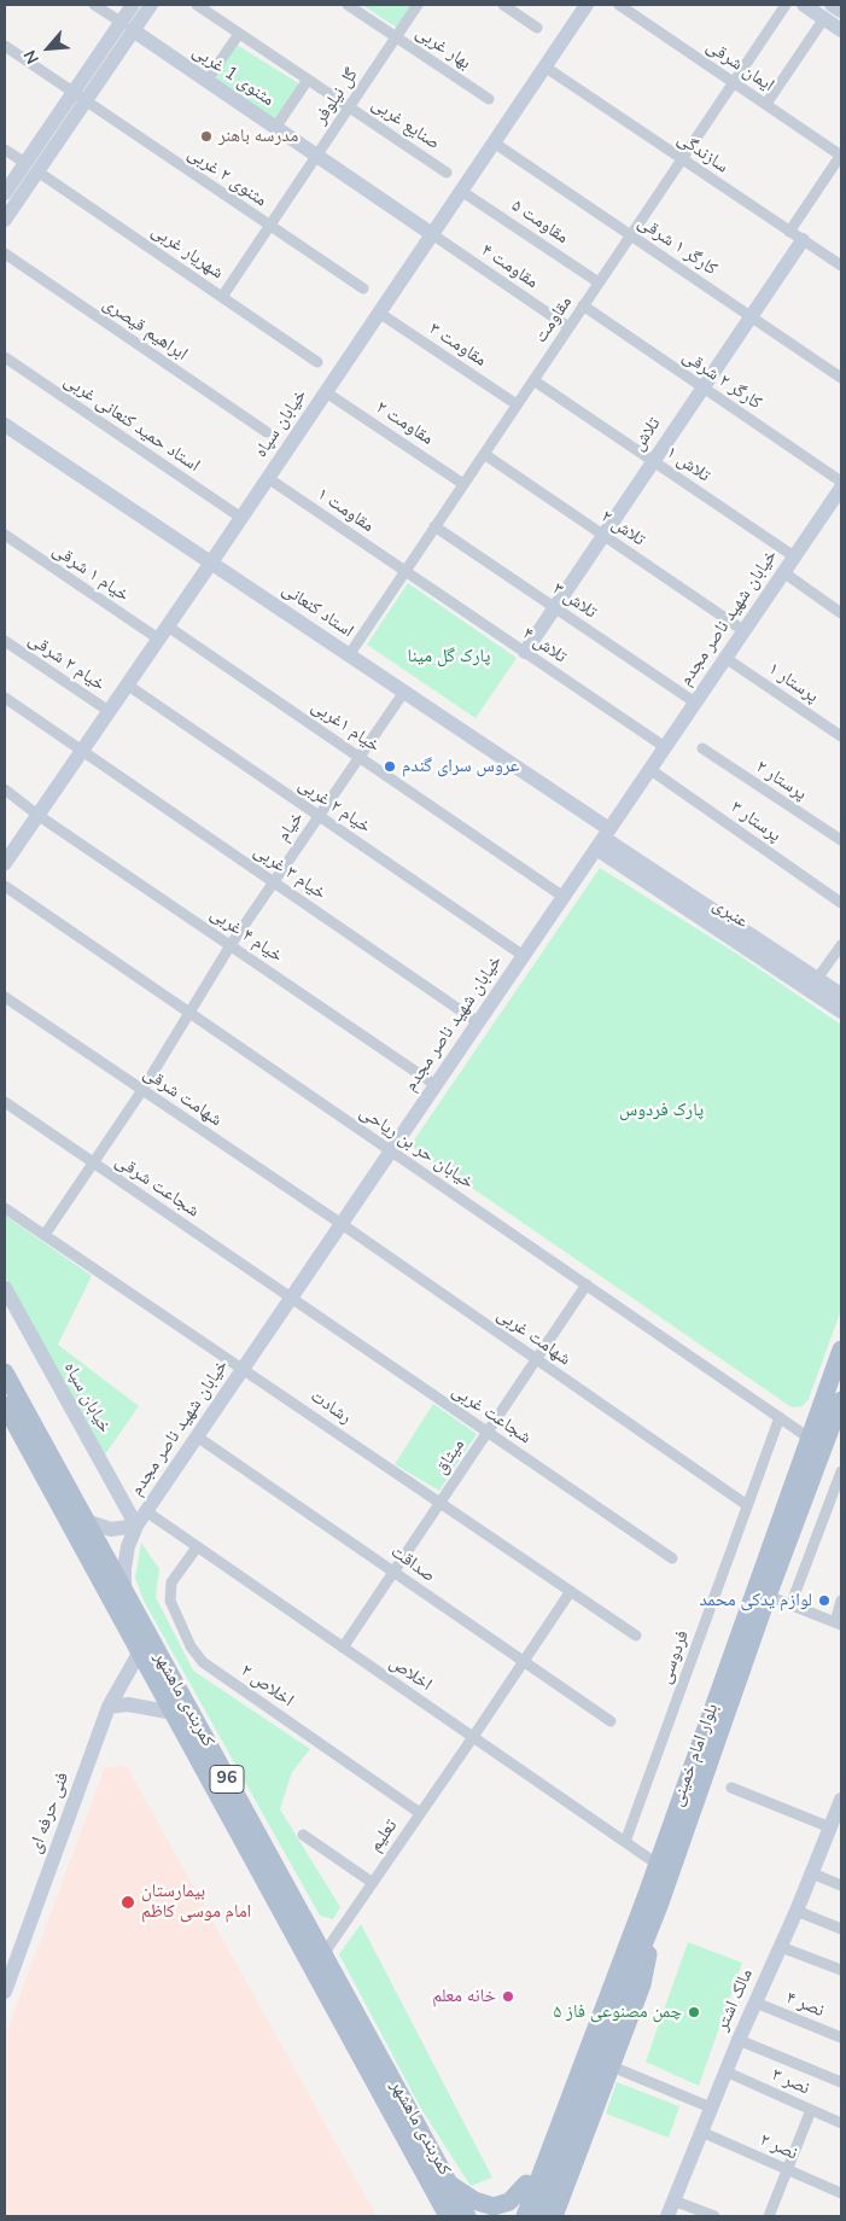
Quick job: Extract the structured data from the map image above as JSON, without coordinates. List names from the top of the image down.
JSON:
{
  "streets": {
    "main road": ["کمربندی ماهشهر", "بلوار امام خمینی", "96"],
    "street": [
      "بهار غربی",
      "ایمان شرقی",
      "مثنوی 1 غربی",
      "گل نیلوفر",
      "صنایع غربی",
      "سازندگی",
      "مثنوی ۲ غربی",
      "مقاومت ۵",
      "کارگر ۱ شرقی",
      "شهریار غربی",
      "مقاومت ۴",
      "مقاومت",
      "ابراهیم قیصری",
      "مقاومت ۳",
      "کارگر ۲ شرقی",
      "استاد حمید کنعانی غربی",
      "خیابان سپاه",
      "مقاومت ۲",
      "تلاش",
      "تلاش ۱",
      "مقاومت ۱",
      "تلاش ۲",
      "خیام ۱ شرقی",
      "تلاش ۳",
      "استاد کنعانی",
      "خیابان شهید ناصر مجدم",
      "تلاش ۴",
      "خیام ۲ شرقی",
      "پرستار ۱",
      "خیام ۱غربی",
      "پرستار ۲",
      "خیام ۲ غربی",
      "پرستار ۳",
      "خیام",
      "خیام ۳ غربی",
      "عنبری",
      "خیام ۴ غربی",
      "شهامت شرقی",
      "خیابان حر بن ریاحی",
      "شجاعت شرقی",
      "شهامت غربی",
      "رشادت",
      "شجاعت غربی",
      "میثاق",
      "صداقت",
      "فردوسی",
      "اخلاص",
      "اخلاص ۲",
      "فنی حرفه ای",
      "تعلیم",
      "مالک اشتر",
      "نصر ۴",
      "نصر ۳",
      "نصر ۲"
    ]
  },
  "crossings": [
    ["بهار غربی", "گل نیلوفر"],
    ["ایمان شرقی", "مقاومت"],
    ["مثنوی 1 غربی", "گل نیلوفر"],
    ["مثنوی 1 غربی", "مقاومت ۴"],
    ["مثنوی 1 غربی", "خیابان سپاه"],
    ["گل نیلوفر", "صنایع غربی"],
    ["گل نیلوفر", "مثنوی ۲ غربی"],
    ["گل نیلوفر", "شهریار غربی"],
    ["سازندگی", "مقاومت"],
    ["سازندگی", "خیابان سپاه"],
    ["سازندگی", "تلاش"],
    ["مقاومت ۵", "مقاومت"],
    ["مقاومت ۵", "خیابان سپاه"],
    ["کارگر ۱ شرقی", "مقاومت"],
    ["کارگر ۱ شرقی", "خیابان سپاه"],
    ["کارگر ۱ شرقی", "تلاش"],
    ["مقاومت ۴", "مقاومت"],
    ["مقاومت ۴", "خیابان سپاه"],
    ["مقاومت", "مقاومت ۳"],
    ["مقاومت", "کارگر ۲ شرقی"],
    ["مقاومت", "مقاومت ۲"],
    ["مقاومت", "تلاش ۱"],
    ["مقاومت", "مقاومت ۱"],
    ["مقاومت", "تلاش ۲"],
    ["مقاومت", "تلاش ۳"],
    ["مقاومت", "استاد کنعانی"],
    ["مقاومت", "تلاش ۴"],
    ["مقاومت ۳", "خیابان سپاه"],
    ["کارگر ۲ شرقی", "تلاش"],
    ["کارگر ۲ شرقی", "خیابان شهید ناصر مجدم"],
    ["استاد حمید کنعانی غربی", "خیابان سپاه"],
    ["خیابان سپاه", "مقاومت ۲"],
    ["خیابان سپاه", "مقاومت ۱"],
    ["خیابان سپاه", "خیام ۱ شرقی"],
    ["خیابان سپاه", "استاد کنعانی"],
    ["خیابان سپاه", "خیابان شهید ناصر مجدم"],
    ["خیابان سپاه", "خیام ۲ شرقی"],
    ["خیابان سپاه", "خیام ۱غربی"],
    ["خیابان سپاه", "خیام ۲ غربی"],
    ["خیابان سپاه", "خیام ۳ غربی"],
    ["خیابان سپاه", "خیام ۴ غربی"],
    ["تلاش", "تلاش ۱"],
    ["تلاش", "تلاش ۲"],
    ["تلاش", "تلاش ۳"],
    ["تلاش", "تلاش ۴"],
    ["تلاش ۱", "خیابان شهید ناصر مجدم"],
    ["مقاومت ۱", "تلاش ۴"],
    ["تلاش ۲", "خیابان شهید ناصر مجدم"],
    ["خیام ۱ شرقی", "خیام ۱غربی"],
    ["تلاش ۳", "خیابان شهید ناصر مجدم"],
    ["استاد کنعانی", "خیابان شهید ناصر مجدم"],
    ["استاد کنعانی", "خیام"],
    ["استاد کنعانی", "عنبری"],
    ["خیابان شهید ناصر مجدم", "تلاش ۴"],
    ["خیابان شهید ناصر مجدم", "پرستار ۱"],
    ["خیابان شهید ناصر مجدم", "خیام ۱غربی"],
    ["خیابان شهید ناصر مجدم", "خیام ۲ غربی"],
    ["خیابان شهید ناصر مجدم", "پرستار ۳"],
    ["خیابان شهید ناصر مجدم", "خیام ۳ غربی"],
    ["خیابان شهید ناصر مجدم", "عنبری"],
    ["خیابان شهید ناصر مجدم", "خیام ۴ غربی"],
    ["خیابان شهید ناصر مجدم", "شهامت شرقی"],
    ["خیابان شهید ناصر مجدم", "خیابان حر بن ریاحی"],
    ["خیابان شهید ناصر مجدم", "شجاعت شرقی"],
    ["خیابان شهید ناصر مجدم", "شهامت غربی"],
    ["خیابان شهید ناصر مجدم", "رشادت"],
    ["خیابان شهید ناصر مجدم", "شجاعت غربی"],
    ["خیابان شهید ناصر مجدم", "صداقت"],
    ["خیابان شهید ناصر مجدم", "اخلاص"],
    ["خیابان شهید ناصر مجدم", "کمربندی ماهشهر"],
    ["خیام ۱غربی", "خیام"],
    ["خیام ۲ غربی", "خیام"],
    ["خیام", "خیام ۳ غربی"],
    ["خیام", "خیام ۴ غربی"],
    ["خیام", "شهامت شرقی"],
    ["خیام", "خیابان حر بن ریاحی"],
    ["خیام", "شجاعت شرقی"],
    ["خیام", "رشادت"],
    ["شهامت شرقی", "شهامت غربی"],
    ["خیابان حر بن ریاحی", "میثاق"],
    ["خیابان حر بن ریاحی", "فردوسی"],
    ["خیابان حر بن ریاحی", "بلوار امام خمینی"],
    ["شجاعت شرقی", "شجاعت غربی"],
    ["شهامت غربی", "میثاق"],
    ["شهامت غربی", "فردوسی"],
    ["رشادت", "میثاق"],
    ["رشادت", "تعلیم"],
    ["شجاعت غربی", "میثاق"],
    ["میثاق", "صداقت"],
    ["میثاق", "اخلاص"],
    ["صداقت", "تعلیم"],
    ["فردوسی", "اخلاص"],
    ["اخلاص", "اخلاص ۲"],
    ["اخلاص", "بلوار امام خمینی"],
    ["اخلاص", "تعلیم"],
    ["اخلاص ۲", "تعلیم"],
    ["کمربندی ماهشهر", "96"],
    ["کمربندی ماهشهر", "فنی حرفه ای"],
    ["کمربندی ماهشهر", "تعلیم"],
    ["مالک اشتر", "نصر ۴"],
    ["مالک اشتر", "نصر ۳"],
    ["مالک اشتر", "نصر ۲"]
  ],
  "parks": ["پارک گل مینا", "پارک فردوس"],
  "places": [
    "مدرسه باهنر",
    "عروس سرای گندم",
    "لوازم یدکی محمد",
    "بیمارستان امام موسی کاظم",
    "خانه معلم",
    "چمن مصنوعی فاز ۵"
  ],
  "north": "bottom left"
}
